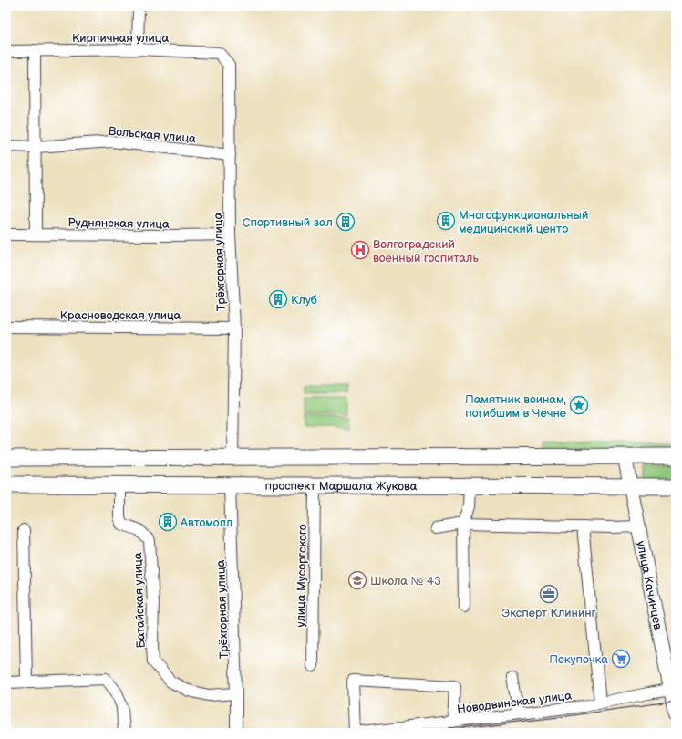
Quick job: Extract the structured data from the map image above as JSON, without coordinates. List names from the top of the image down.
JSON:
{
  "streets": {
    "highway": ["проспект Маршала Жукова"],
    "main road": ["улица Качинцев"],
    "street": [
      "Кирпичная улица",
      "Вольская улица",
      "Руднянская улица",
      "Трёхгорная улица",
      "Красноводская улица",
      "улица Мусоргского",
      "Батайская улица",
      "Новодвинская улица"
    ]
  },
  "crossings": [
    ["Кирпичная улица", "Трёхгорная улица"],
    ["Вольская улица", "Трёхгорная улица"],
    ["Руднянская улица", "Трёхгорная улица"],
    ["Трёхгорная улица", "Красноводская улица"],
    ["Трёхгорная улица", "проспект Маршала Жукова"],
    ["Трёхгорная улица", "Батайская улица"],
    ["проспект Маршала Жукова", "улица Мусоргского"],
    ["проспект Маршала Жукова", "улица Качинцев"],
    ["проспект Маршала Жукова", "Батайская улица"],
    ["улица Качинцев", "Новодвинская улица"]
  ],
  "places": {
    "building": [
      "Многофункциональный медицинский центр",
      "Спортивный зал",
      "Клуб",
      "Автомолл"
    ],
    "hospital": ["Волгоградский военный госпиталь"],
    "place": ["Памятник воинам, погибшим в Чечне"],
    "school or university": ["Школа № 43"],
    "office": ["Эксперт Клининг"],
    "supermarket": ["Покупочка"]
  }
}
